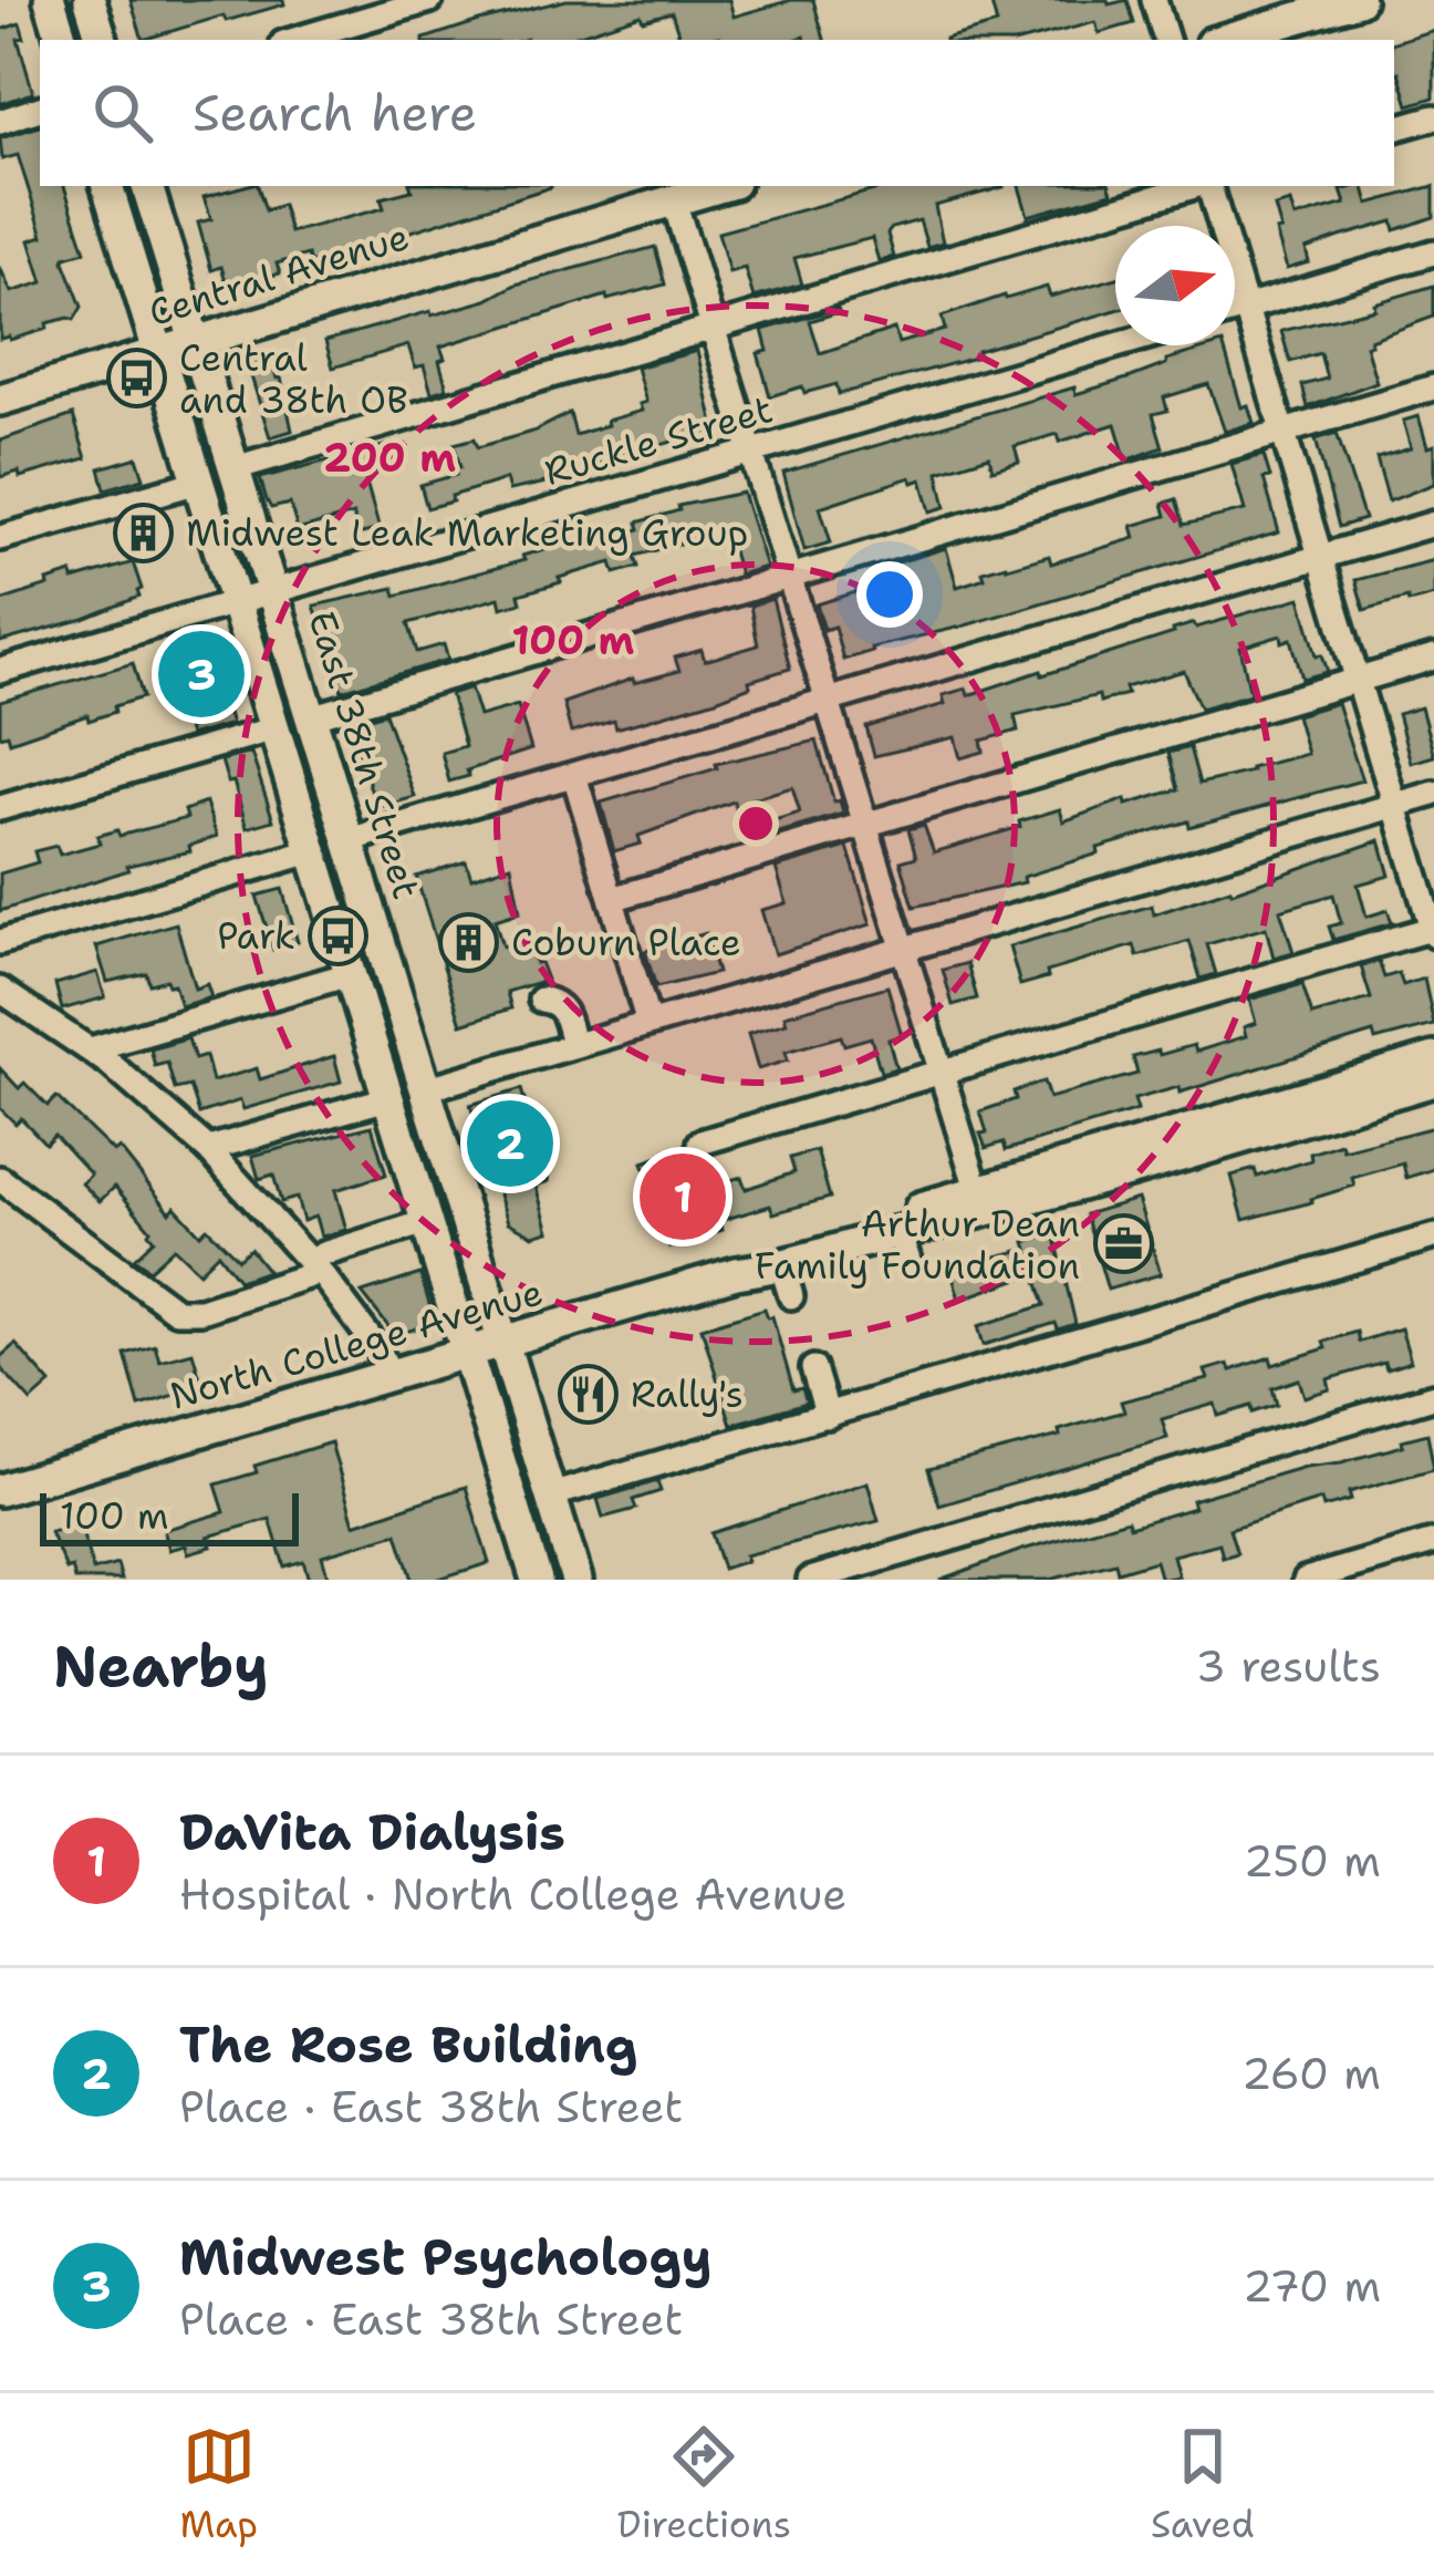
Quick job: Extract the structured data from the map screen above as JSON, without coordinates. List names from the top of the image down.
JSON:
{
  "streets": {
    "main road": ["Central Avenue", "East 38th Street", "North College Avenue"],
    "street": ["Ruckle Street"]
  },
  "crossings": [
    ["Central Avenue", "East 38th Street"],
    ["Ruckle Street", "East 38th Street"],
    ["East 38th Street", "North College Avenue"]
  ],
  "places": {
    "bus stop": ["Central and 38th OB", "Park"],
    "building": ["Midwest Leak Marketing Group", "Coburn Place"],
    "office": ["Arthur Dean Family Foundation"],
    "restaurant": ["Rally's"]
  },
  "scale_bar": "100 m",
  "north": "right",
  "page": {
    "search": "Search here",
    "pins": ["3", "2", "1"],
    "scale": "100 m",
    "heading": ["Nearby", "3 results"],
    "list": [
      {
        "mark": "1",
        "name": "DaVita Dialysis",
        "note": "Hospital · North College Avenue",
        "value": "250 m"
      },
      {
        "mark": "2",
        "name": "The Rose Building",
        "note": "Place · East 38th Street",
        "value": "260 m"
      },
      {
        "mark": "3",
        "name": "Midwest Psychology",
        "note": "Place · East 38th Street",
        "value": "270 m"
      }
    ],
    "nav": ["Map", "Directions", "Saved"]
  },
  "rings": ["200 m", "100 m"]
}
